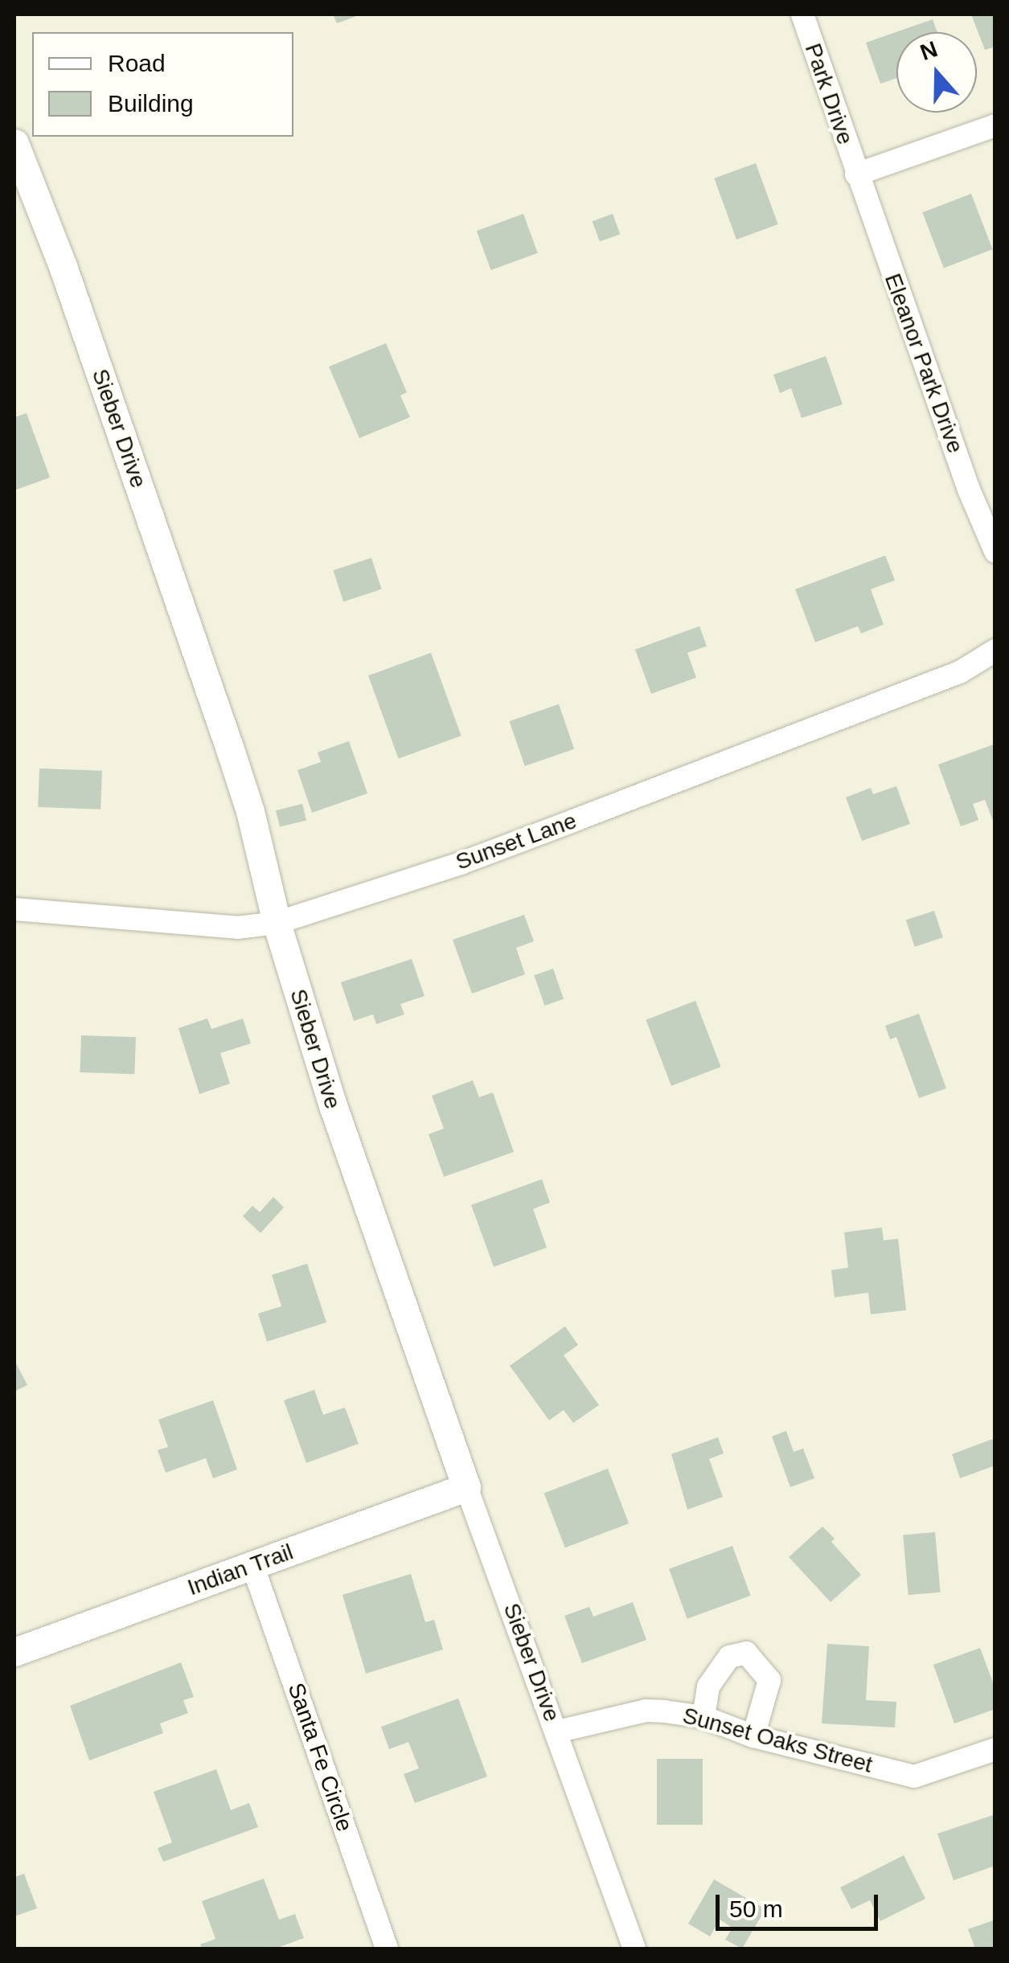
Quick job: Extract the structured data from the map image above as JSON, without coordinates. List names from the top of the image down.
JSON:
{
  "streets": {
    "street": [
      "Park Drive",
      "Eleanor Park Drive",
      "Sieber Drive",
      "Sunset Lane",
      "Indian Trail",
      "Sunset Oaks Street",
      "Santa Fe Circle"
    ]
  },
  "crossings": [
    ["Park Drive", "Eleanor Park Drive"],
    ["Sieber Drive", "Sunset Lane"],
    ["Sieber Drive", "Indian Trail"],
    ["Sieber Drive", "Sunset Oaks Street"],
    ["Indian Trail", "Santa Fe Circle"]
  ],
  "legend": ["Road", "Building"],
  "scale_bar": "50 m",
  "north": "top"
}
